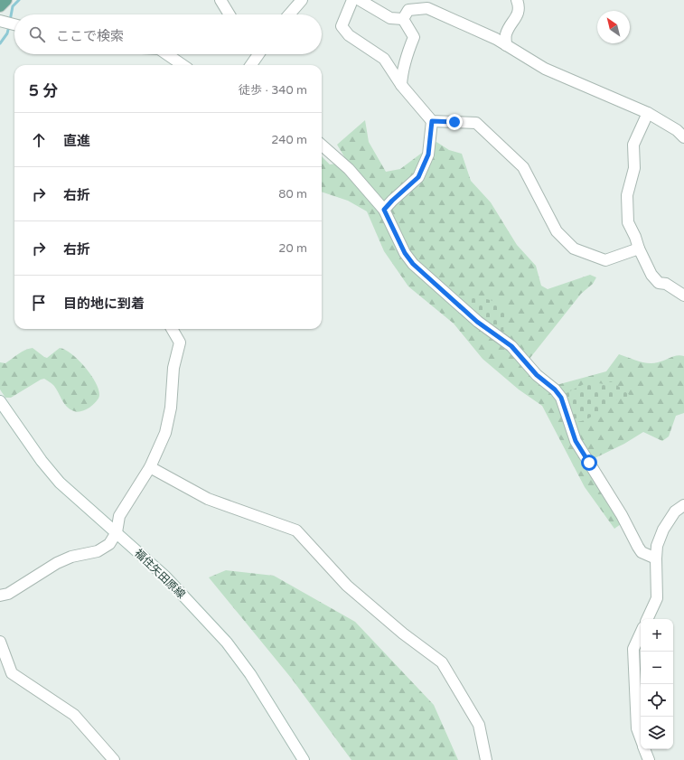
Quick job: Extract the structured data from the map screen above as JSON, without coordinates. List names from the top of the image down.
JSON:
{
  "streets": {
    "street": ["福住矢田原線"]
  },
  "north": "top left",
  "page": {
    "search": "ここで検索",
    "heading": ["5 分", "徒歩 · 340 m"],
    "list": [
      ["直進", "240 m"],
      ["右折", "80 m"],
      ["右折", "20 m"],
      "目的地に到着"
    ],
    "map_buttons": ["+", "−"]
  }
}
